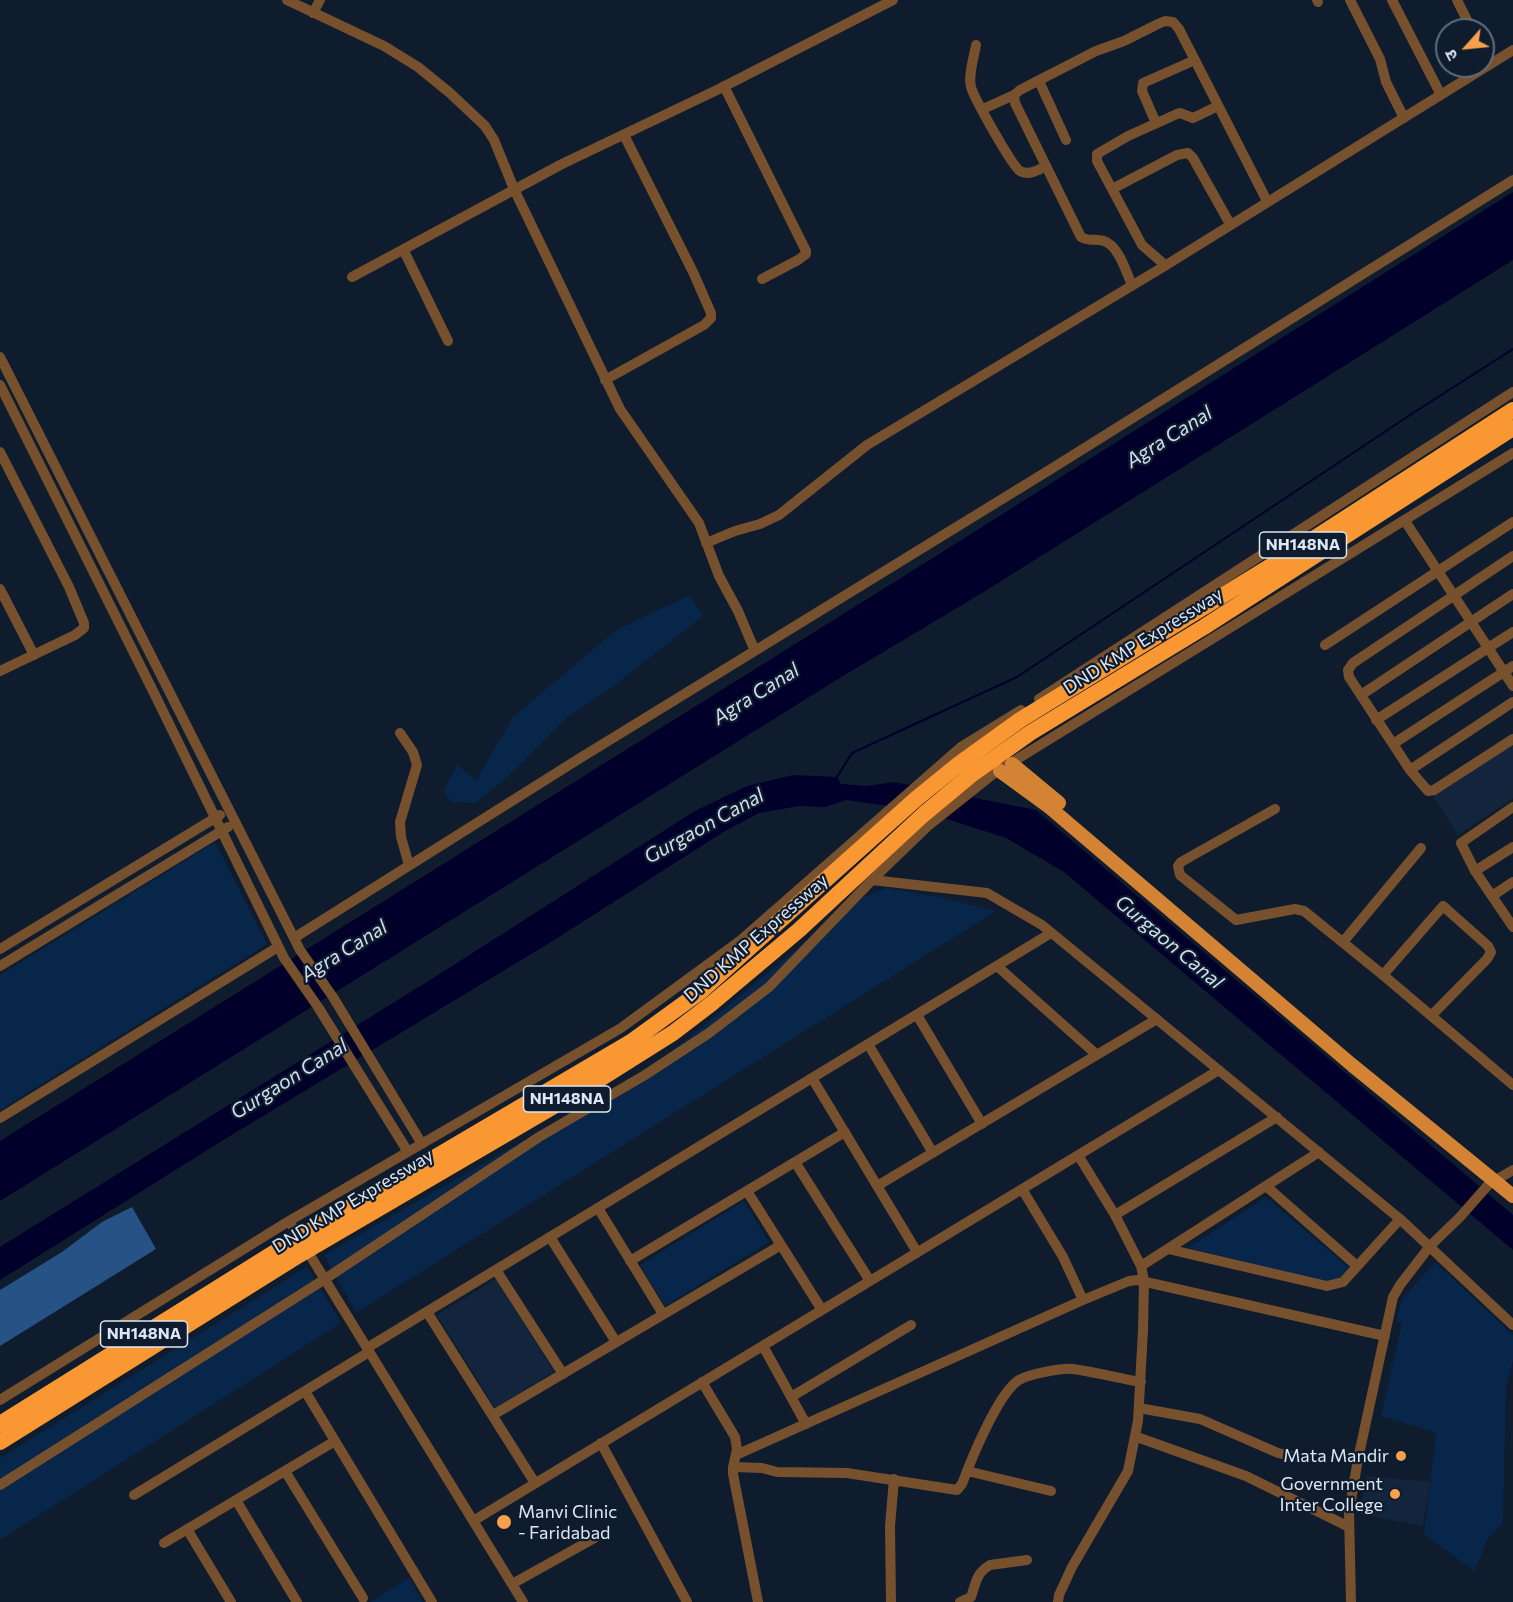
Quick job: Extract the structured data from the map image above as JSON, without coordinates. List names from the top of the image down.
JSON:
{
  "streets": {
    "highway": ["NH148NA", "DND KMP Expressway"]
  },
  "water": ["Agra Canal", "Gurgaon Canal"],
  "places": ["Mata Mandir", "Government Inter College", "Manvi Clinic - Faridabad"],
  "north": "bottom left"
}
